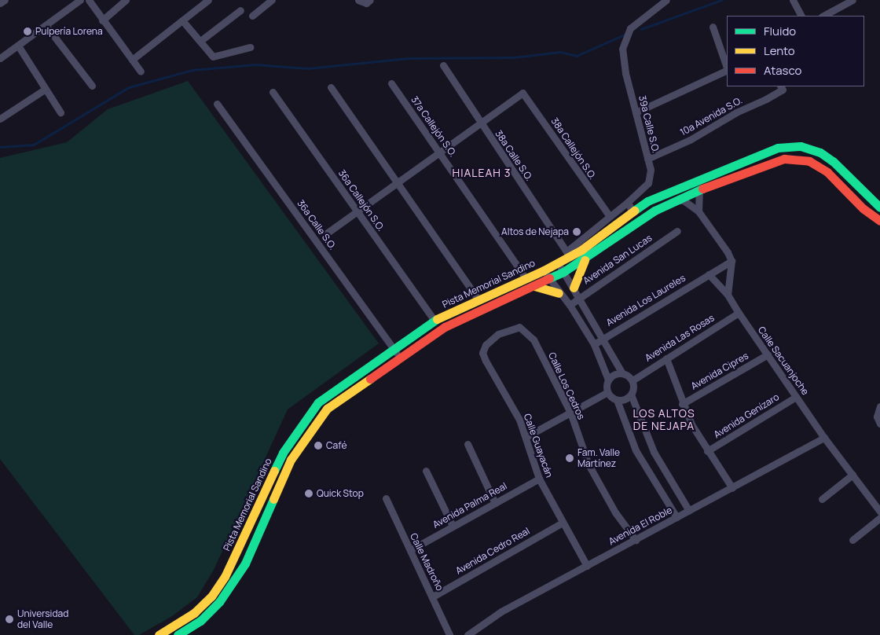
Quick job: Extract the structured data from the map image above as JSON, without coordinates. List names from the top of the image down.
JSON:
{
  "streets": {
    "main road": ["Pista Memorial Sandino"],
    "street": [
      "10a Avenida S.O.",
      "39a Calle S.O.",
      "37a Callejón S.O.",
      "38a Callejón S.O.",
      "38a Calle S.O.",
      "36a Callejón S.O.",
      "36a Calle S.O.",
      "Avenida San Lucas",
      "Avenida Los Laureles",
      "Avenida Las Rosas",
      "Calle Sacuanjoche",
      "Avenida Cipres",
      "Calle Los Cedros",
      "Avenida Genízaro",
      "Calle Guayacán",
      "Avenida Palma Real",
      "Avenida El Roble",
      "Avenida Cedro Real",
      "Calle Madroño"
    ]
  },
  "crossings": [
    ["10a Avenida S.O.", "39a Calle S.O."],
    ["39a Calle S.O.", "38a Callejón S.O."],
    ["39a Calle S.O.", "38a Calle S.O."],
    ["39a Calle S.O.", "Pista Memorial Sandino"],
    ["37a Callejón S.O.", "Pista Memorial Sandino"],
    ["38a Callejón S.O.", "38a Calle S.O."],
    ["38a Calle S.O.", "Pista Memorial Sandino"],
    ["36a Callejón S.O.", "Pista Memorial Sandino"],
    ["36a Calle S.O.", "Pista Memorial Sandino"],
    ["Avenida Las Rosas", "Calle Sacuanjoche"],
    ["Calle Sacuanjoche", "Avenida Cipres"],
    ["Calle Sacuanjoche", "Avenida Genízaro"],
    ["Calle Sacuanjoche", "Avenida El Roble"],
    ["Calle Los Cedros", "Calle Guayacán"],
    ["Calle Los Cedros", "Avenida El Roble"],
    ["Calle Guayacán", "Avenida Palma Real"],
    ["Calle Guayacán", "Avenida El Roble"],
    ["Calle Guayacán", "Avenida Cedro Real"],
    ["Avenida Palma Real", "Calle Madroño"],
    ["Avenida Cedro Real", "Calle Madroño"]
  ],
  "districts": ["HIALEAH 3", "LOS ALTOS DE NEJAPA"],
  "places": [
    "Pulpería Lorena",
    "Altos de Nejapa",
    "Café",
    "Fam. Valle Martínez",
    "Quick Stop",
    "Universidad del Valle"
  ],
  "legend": ["Fluido", "Lento", "Atasco"]
}
